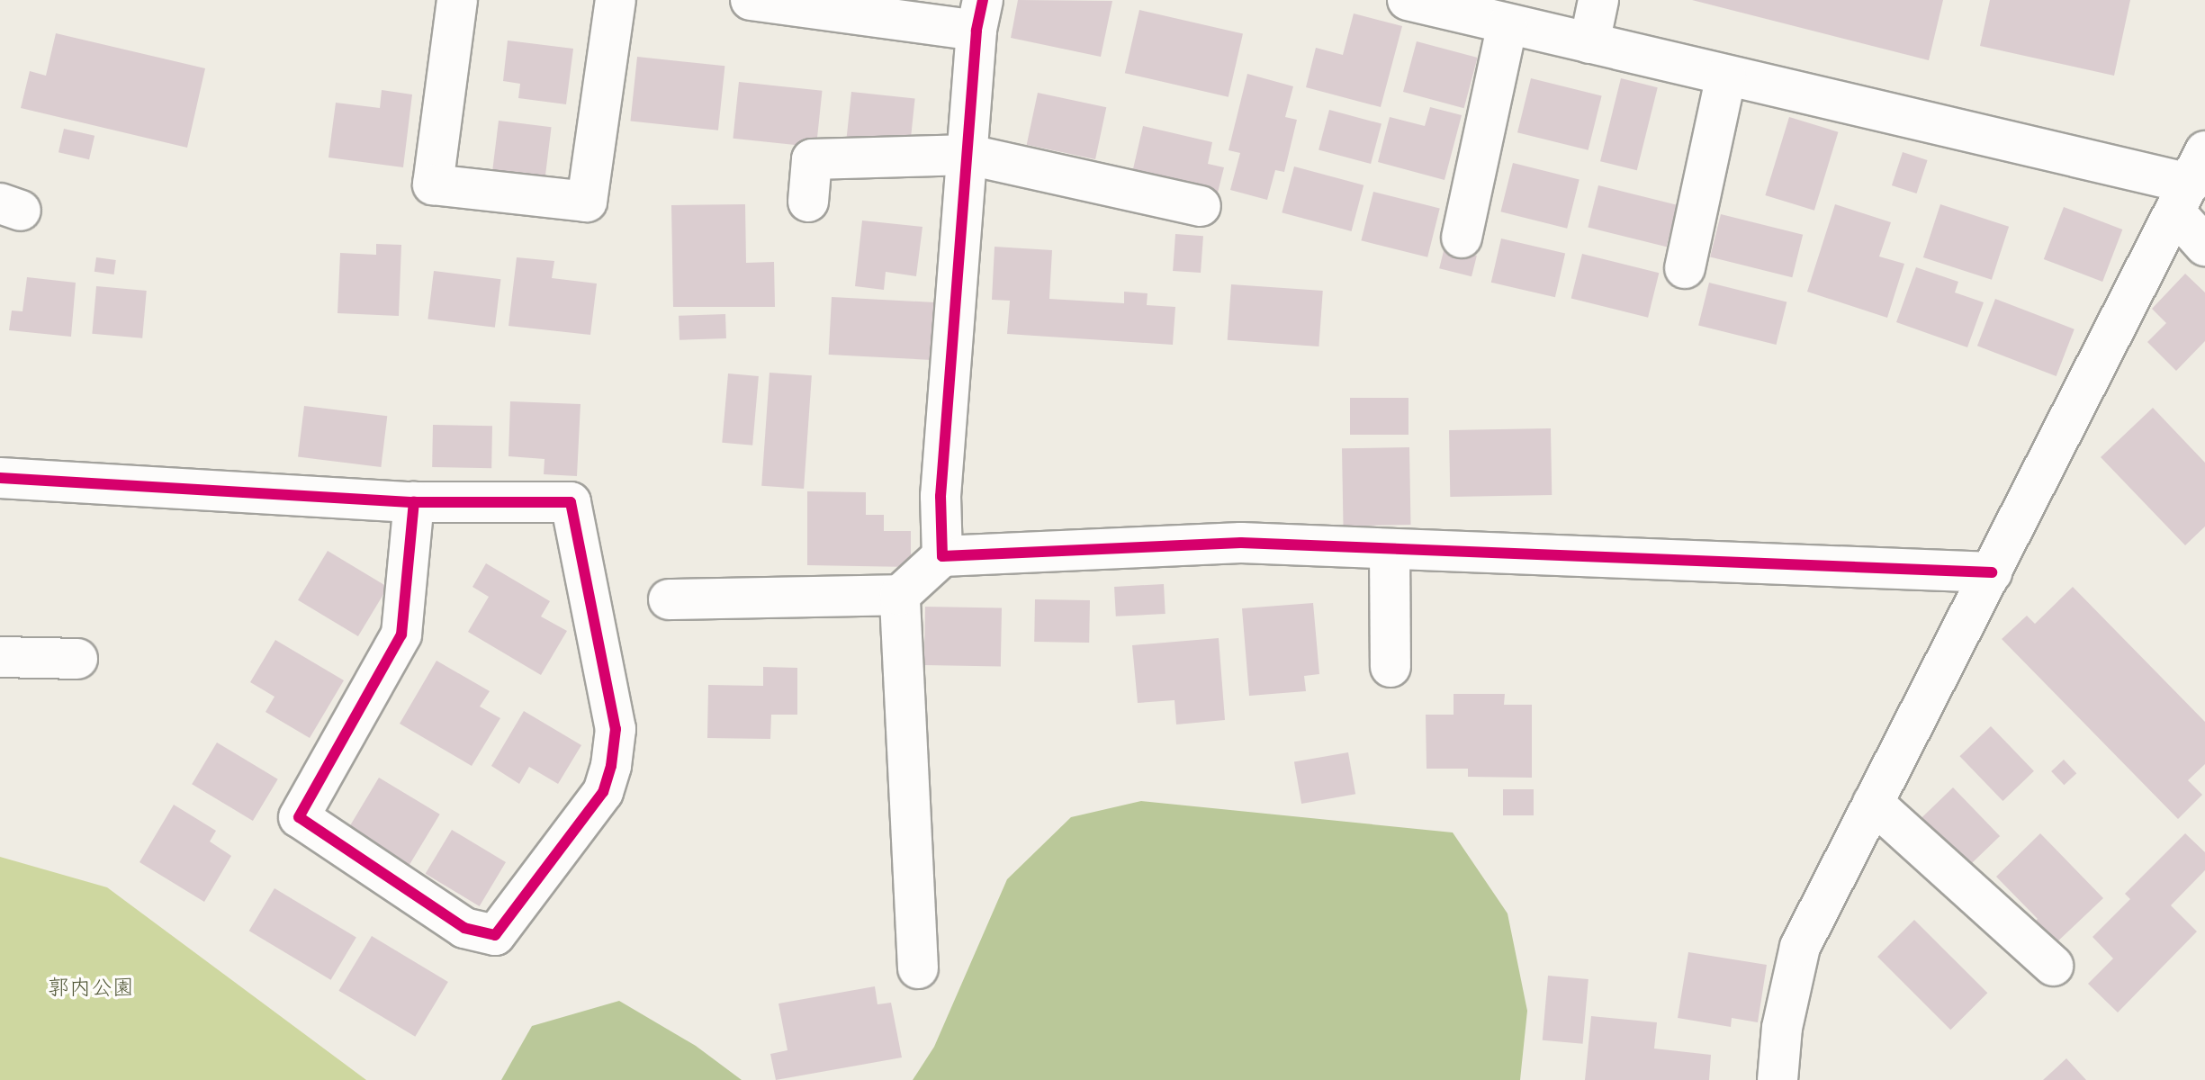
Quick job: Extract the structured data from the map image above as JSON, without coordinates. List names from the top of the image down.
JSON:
{
  "parks": ["郭内公園"]
}
